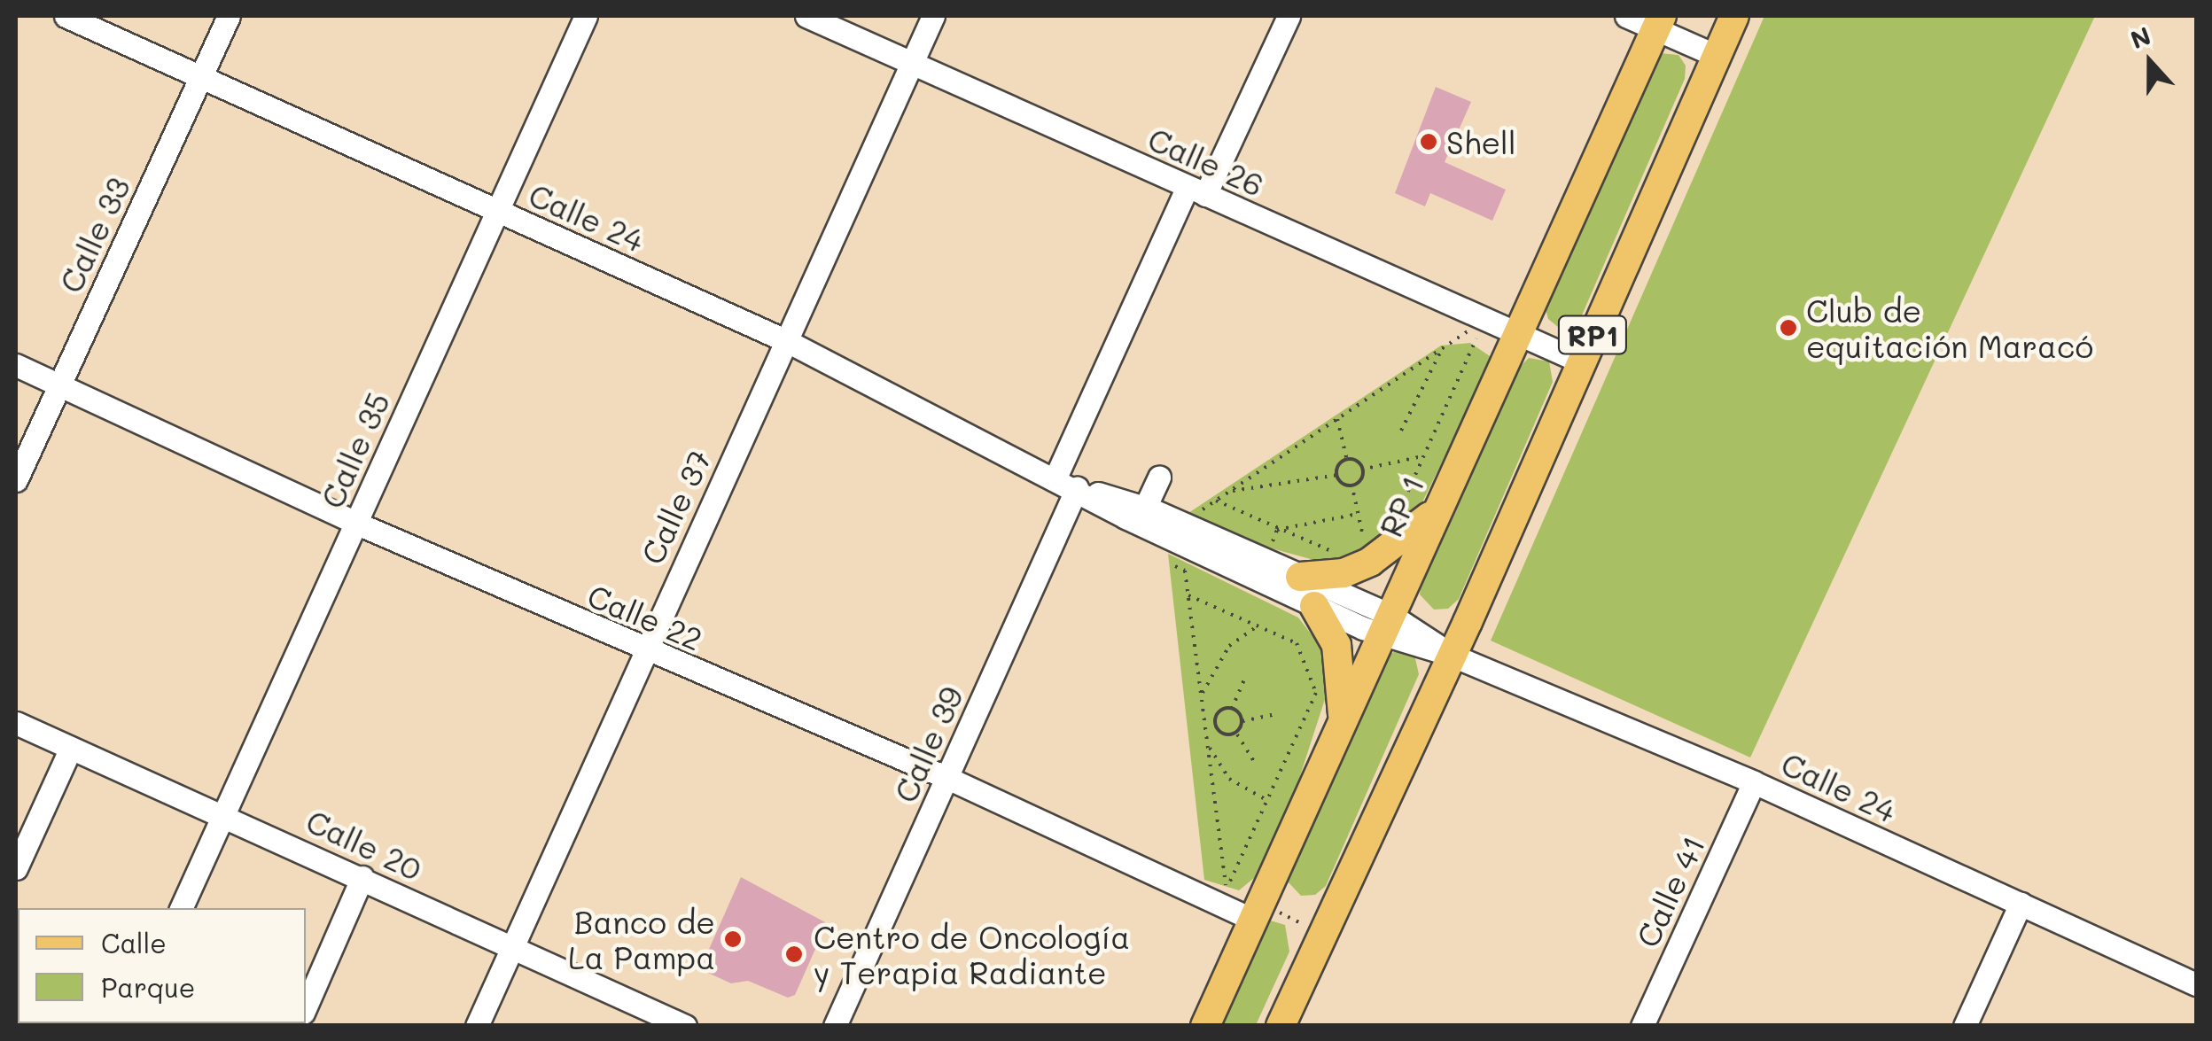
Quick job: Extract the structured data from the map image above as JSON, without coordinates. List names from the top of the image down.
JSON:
{
  "streets": {
    "main road": ["RP1", "RP 1"],
    "street": [
      "Calle 26",
      "Calle 24",
      "Calle 33",
      "Calle 35",
      "Calle 37",
      "Calle 22",
      "Calle 39",
      "Calle 20",
      "Calle 41"
    ]
  },
  "crossings": [
    ["Calle 26", "RP1"],
    ["Calle 26", "RP 1"],
    ["Calle 26", "Calle 37"],
    ["Calle 24", "Calle 33"],
    ["Calle 24", "RP1"],
    ["Calle 24", "Calle 35"],
    ["Calle 24", "RP 1"],
    ["Calle 24", "Calle 37"],
    ["Calle 24", "Calle 39"],
    ["Calle 24", "Calle 41"],
    ["Calle 33", "Calle 22"],
    ["Calle 35", "Calle 22"],
    ["Calle 35", "Calle 20"],
    ["RP 1", "Calle 22"],
    ["Calle 37", "Calle 22"],
    ["Calle 37", "Calle 20"],
    ["Calle 22", "Calle 39"]
  ],
  "places": [
    "Shell",
    "Club de equitación Maracó",
    "Banco de La Pampa",
    "Centro de Oncología y Terapia Radiante"
  ],
  "legend": ["Calle", "Parque"],
  "north": "top"
}
